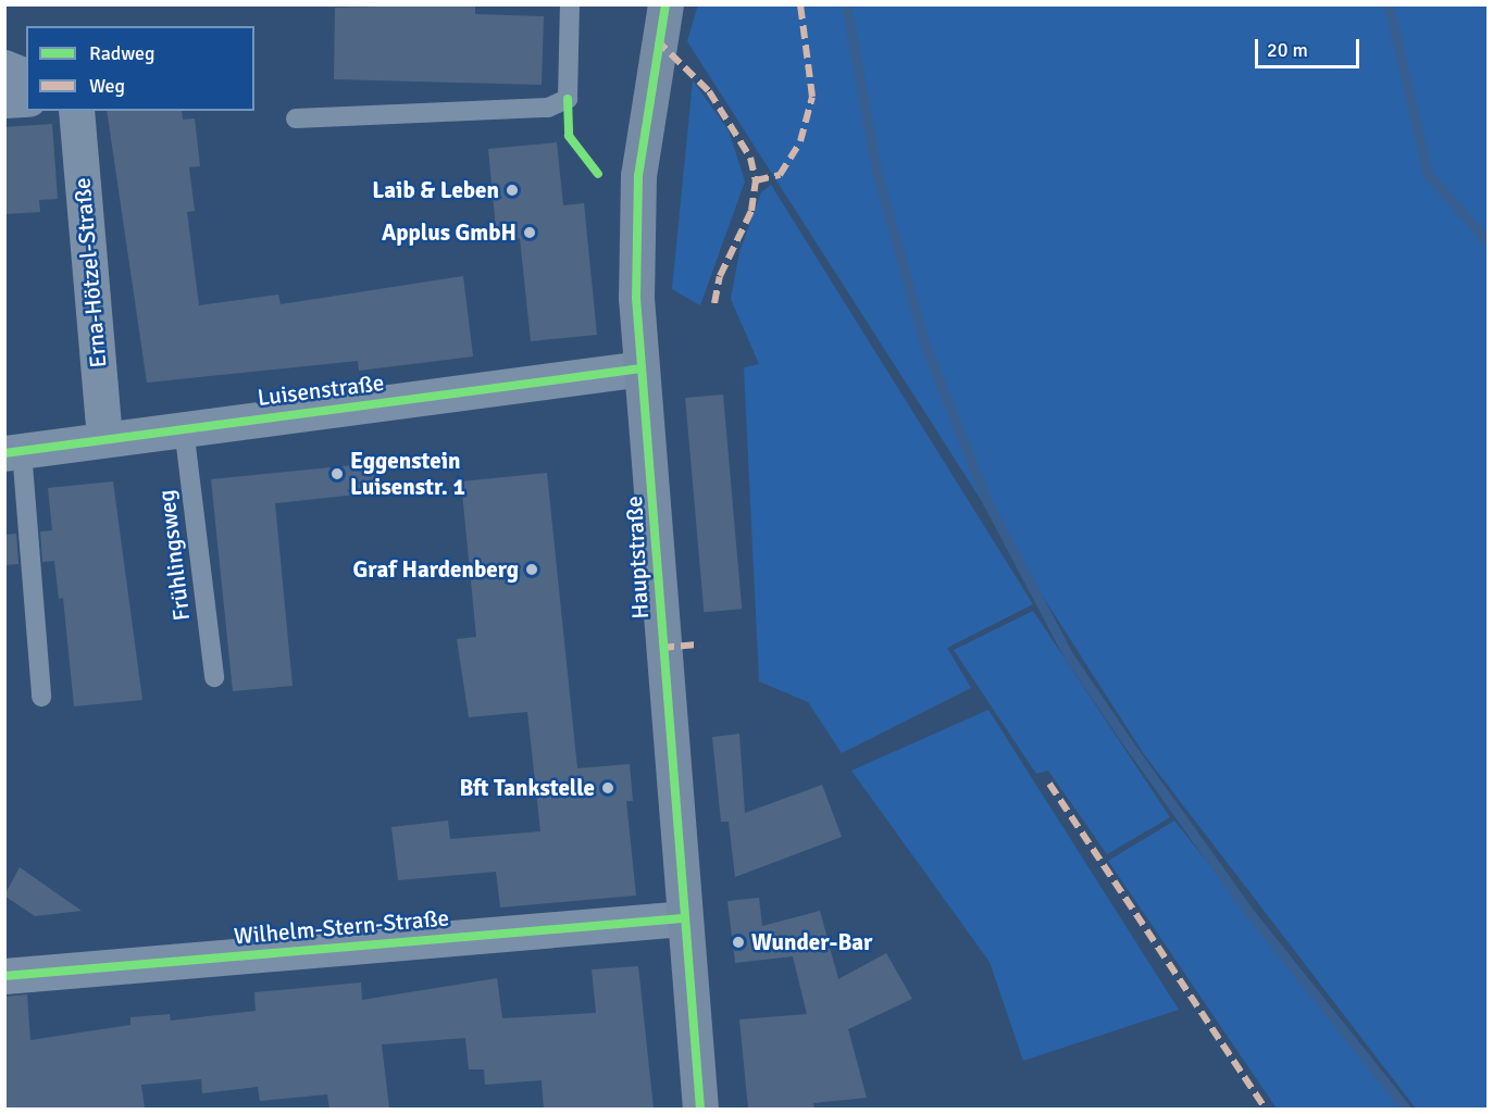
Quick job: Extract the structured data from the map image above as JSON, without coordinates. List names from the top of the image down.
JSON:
{
  "streets": {
    "street": [
      "Erna-Hötzel-Straße",
      "Luisenstraße",
      "Hauptstraße",
      "Wilhelm-Stern-Straße"
    ],
    "lane": ["Frühlingsweg"]
  },
  "crossings": [
    ["Erna-Hötzel-Straße", "Luisenstraße"],
    ["Luisenstraße", "Frühlingsweg"],
    ["Luisenstraße", "Hauptstraße"],
    ["Hauptstraße", "Wilhelm-Stern-Straße"]
  ],
  "places": [
    "Laib & Leben",
    "Applus GmbH",
    "Eggenstein Luisenstr. 1",
    "Graf Hardenberg",
    "Bft Tankstelle",
    "Wunder-Bar"
  ],
  "legend": ["Radweg", "Weg"],
  "scale_bar": "20 m"
}
